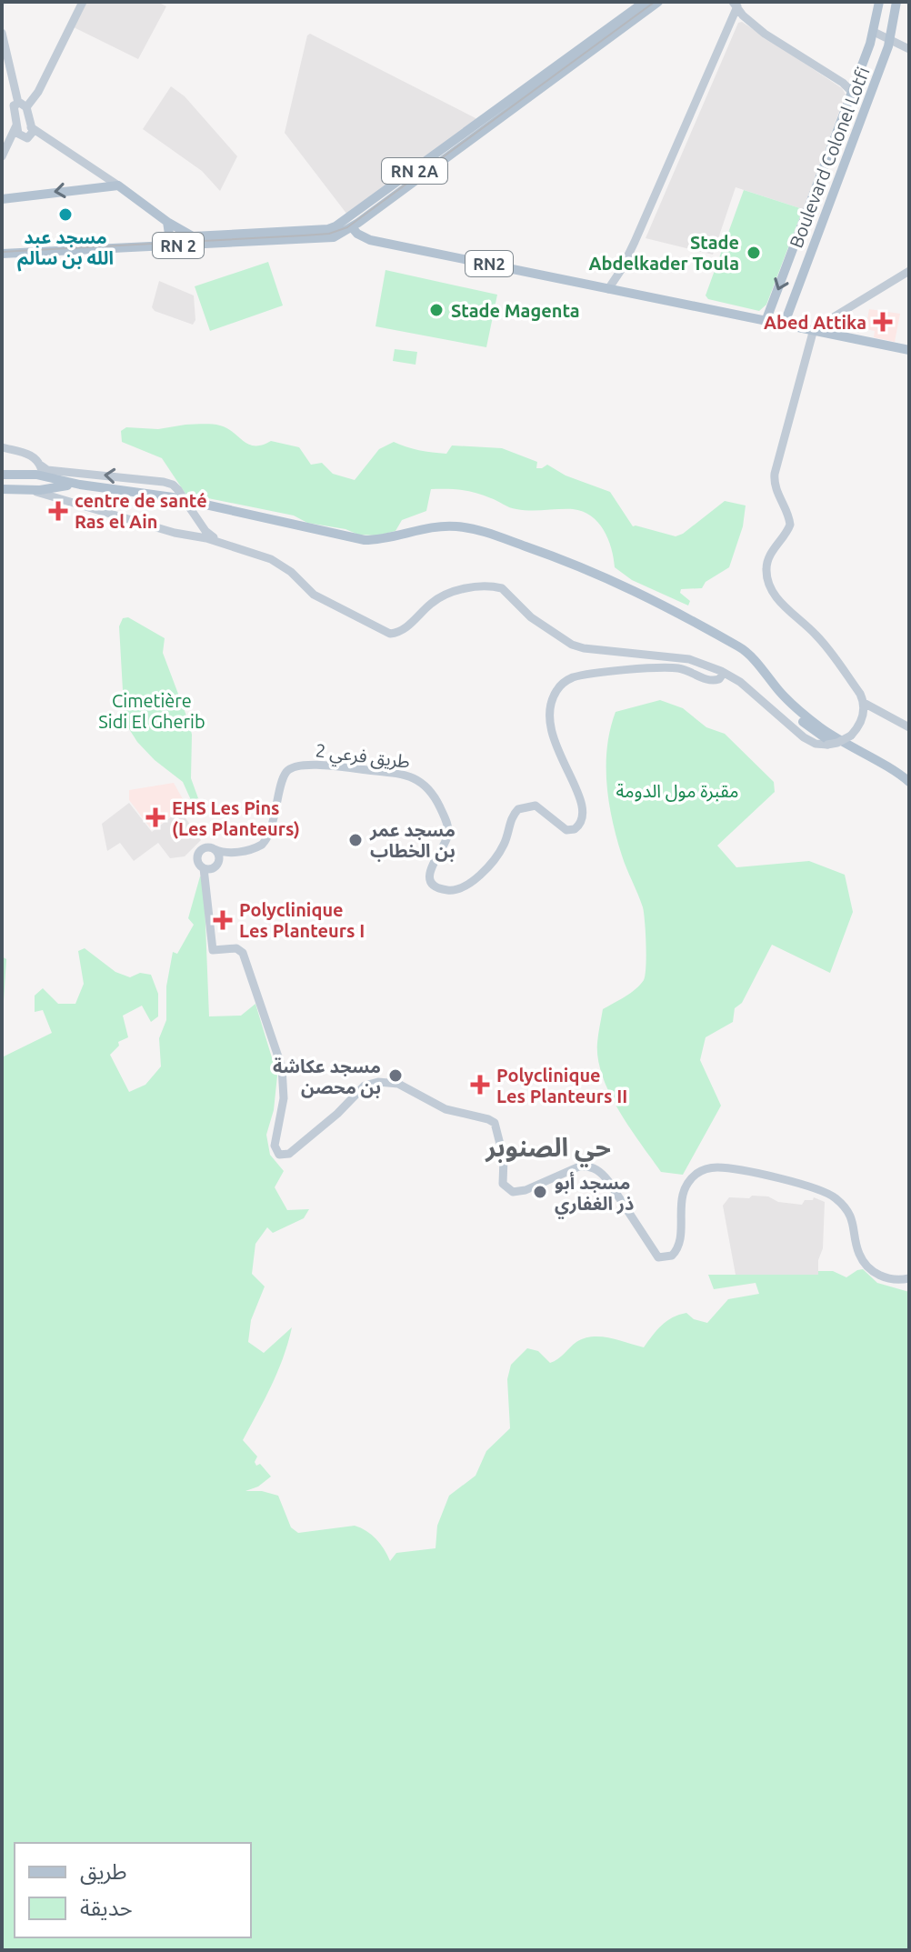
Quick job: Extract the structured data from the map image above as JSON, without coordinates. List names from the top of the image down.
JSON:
{
  "streets": {
    "main road": [
      "Boulevard Colonel Lotfi",
      "RN 2A",
      "RN 2",
      "RN2",
      "طريق فرعي 2"
    ]
  },
  "crossings": [
    ["Boulevard Colonel Lotfi", "RN2"],
    ["RN 2A", "RN 2"],
    ["RN 2A", "RN2"],
    ["RN 2", "RN2"]
  ],
  "districts": ["حي الصنوبر"],
  "parks": ["Cimetière Sidi El Gherib", "مقبرة مول الدومة"],
  "places": {
    "other": [
      "مسجد عبد الله بن سالم",
      "Stade Abdelkader Toula",
      "Stade Magenta",
      "مسجد عمر بن الخطاب",
      "مسجد عكاشة بن محصن",
      "مسجد أبو ذر الغفاري"
    ],
    "health": [
      "Abed Attika",
      "centre de santé Ras el Ain",
      "EHS Les Pins (Les Planteurs)",
      "Polyclinique Les Planteurs I",
      "Polyclinique Les Planteurs II"
    ]
  },
  "legend": ["طريق", "حديقة"]
}
